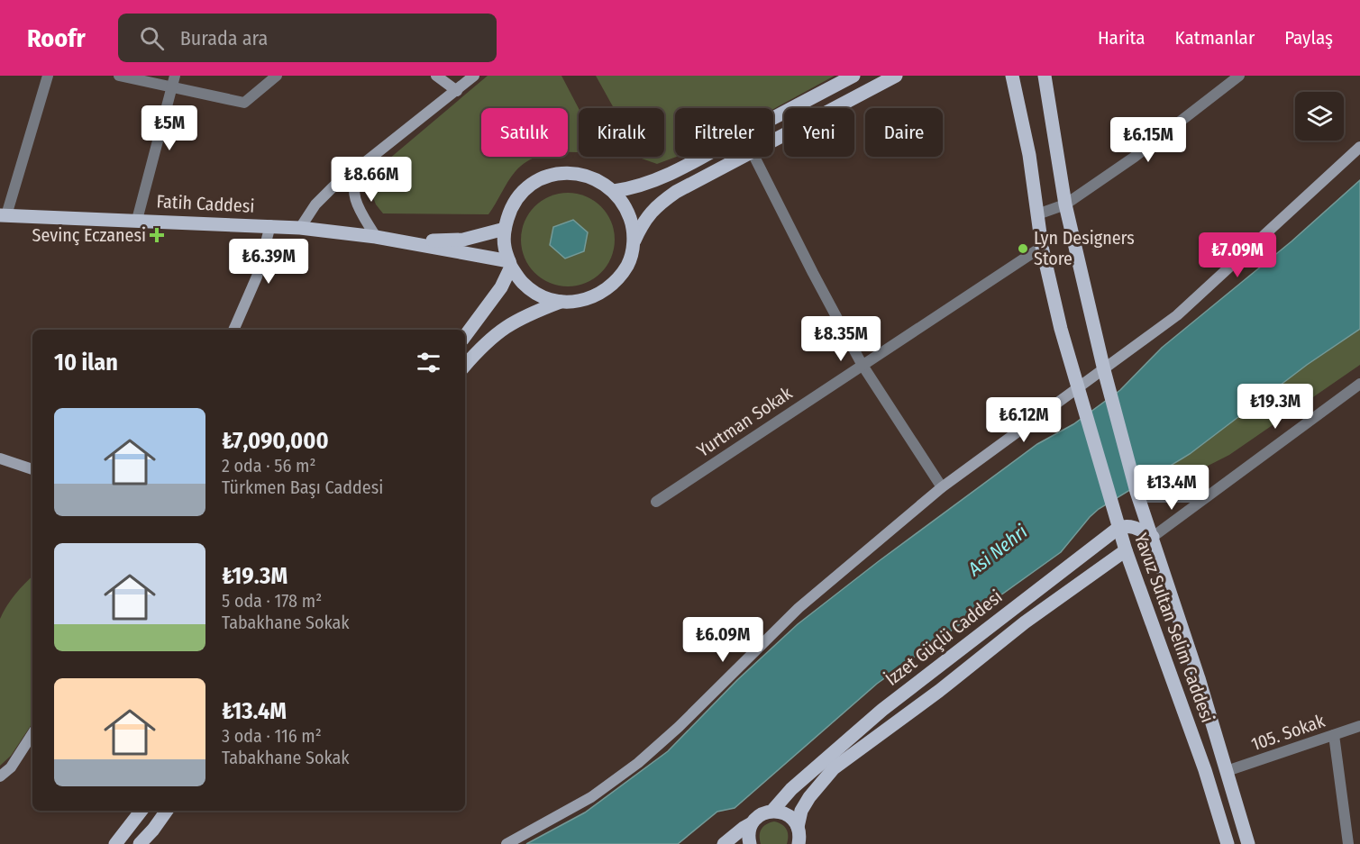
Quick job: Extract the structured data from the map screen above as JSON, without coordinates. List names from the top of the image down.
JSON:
{
  "streets": {
    "main road": ["Fatih Caddesi", "Yavuz Sultan Selim Caddesi", "İzzet Güçlü Caddesi"],
    "street": ["Yurtman Sokak", "105. Sokak"]
  },
  "crossings": [
    ["Yurtman Sokak", "Yavuz Sultan Selim Caddesi"],
    ["Yavuz Sultan Selim Caddesi", "İzzet Güçlü Caddesi"],
    ["Yavuz Sultan Selim Caddesi", "105. Sokak"]
  ],
  "water": ["Asi Nehri"],
  "places": {
    "health": ["Sevinç Eczanesi"],
    "other": ["Lyn Designers Store"]
  },
  "page": {
    "header": "Roofr",
    "search": "Burada ara",
    "nav": ["Harita", "Katmanlar", "Paylaş"],
    "price": [
      "₺5M",
      "₺6.15M",
      "₺8.66M",
      "₺7.09M",
      "₺6.39M",
      "₺8.35M",
      "₺19.3M",
      "₺6.12M",
      "₺13.4M",
      "₺6.09M"
    ],
    "chip": [
      "Satılık",
      "Kiralık",
      "Filtreler",
      "Yeni",
      "Daire"
    ],
    "heading": "10 ilan",
    "list": [
      {
        "name": "₺7,090,000",
        "note": "2 oda · 56 m² · Türkmen Başı Caddesi"
      },
      {
        "name": "₺19.3M",
        "note": "5 oda · 178 m² · Tabakhane Sokak"
      },
      {
        "name": "₺13.4M",
        "note": "3 oda · 116 m² · Tabakhane Sokak"
      }
    ]
  }
}
